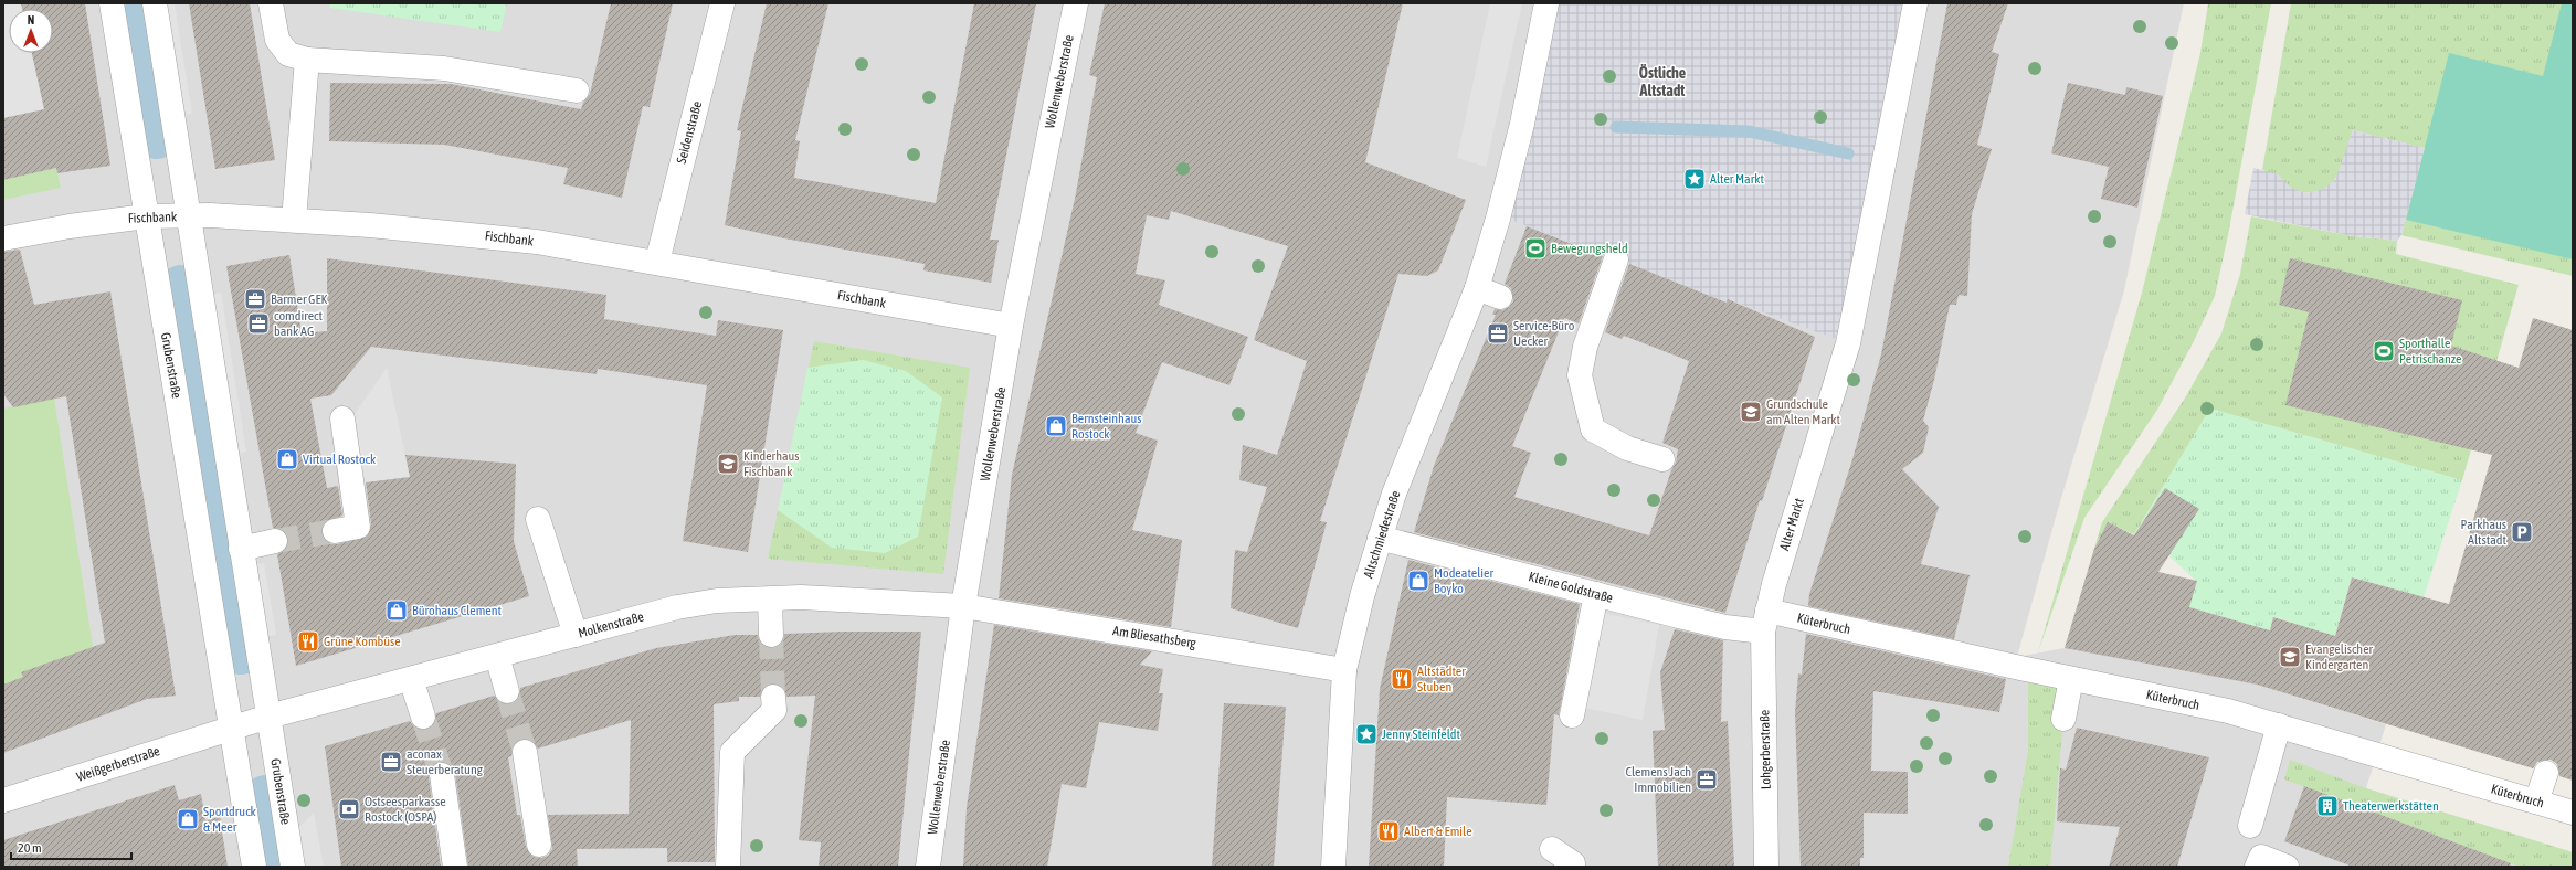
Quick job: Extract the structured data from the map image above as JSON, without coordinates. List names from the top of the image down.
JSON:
{
  "streets": {
    "street": [
      "Wollenweberstraße",
      "Seidenstraße",
      "Fischbank",
      "Grubenstraße",
      "Alter Markt",
      "Altschmiedestraße",
      "Kleine Goldstraße",
      "Küterbruch",
      "Molkenstraße",
      "Am Bliesathsberg",
      "Lohgerberstraße",
      "Weißgerberstraße"
    ]
  },
  "crossings": [
    ["Wollenweberstraße", "Fischbank"],
    ["Wollenweberstraße", "Molkenstraße"],
    ["Wollenweberstraße", "Am Bliesathsberg"],
    ["Seidenstraße", "Fischbank"],
    ["Fischbank", "Grubenstraße"],
    ["Grubenstraße", "Molkenstraße"],
    ["Grubenstraße", "Weißgerberstraße"],
    ["Alter Markt", "Kleine Goldstraße"],
    ["Alter Markt", "Küterbruch"],
    ["Alter Markt", "Lohgerberstraße"],
    ["Altschmiedestraße", "Kleine Goldstraße"],
    ["Altschmiedestraße", "Am Bliesathsberg"],
    ["Kleine Goldstraße", "Küterbruch"],
    ["Kleine Goldstraße", "Lohgerberstraße"],
    ["Küterbruch", "Lohgerberstraße"],
    ["Molkenstraße", "Am Bliesathsberg"]
  ],
  "districts": ["Östliche Altstadt"],
  "places": {
    "place": ["Alter Markt", "Jenny Steinfeldt"],
    "sports": ["Bewegungsheld", "Sporthalle Petrischanze"],
    "office": [
      "Barmer GEK",
      "comdirect bank AG",
      "Service-Büro Uecker",
      "aconax Steuerberatung",
      "Clemens Jach Immobilien"
    ],
    "school or university": ["Grundschule am Alten Markt", "Kinderhaus Fischbank", "Evangelischer Kindergarten"],
    "shop": [
      "Bernsteinhaus Rostock",
      "Virtual Rostock",
      "Modeatelier Boyko",
      "Bürohaus Clement",
      "Sportdruck & Meer"
    ],
    "parking": ["Parkhaus Altstadt"],
    "restaurant": ["Grüne Kombüse", "Altstädter Stuben", "Albert & Emile"],
    "building": ["Theaterwerkstätten"],
    "bank": ["Ostseesparkasse Rostock (OSPA)"]
  },
  "scale_bar": "20 m",
  "north": "top"
}
